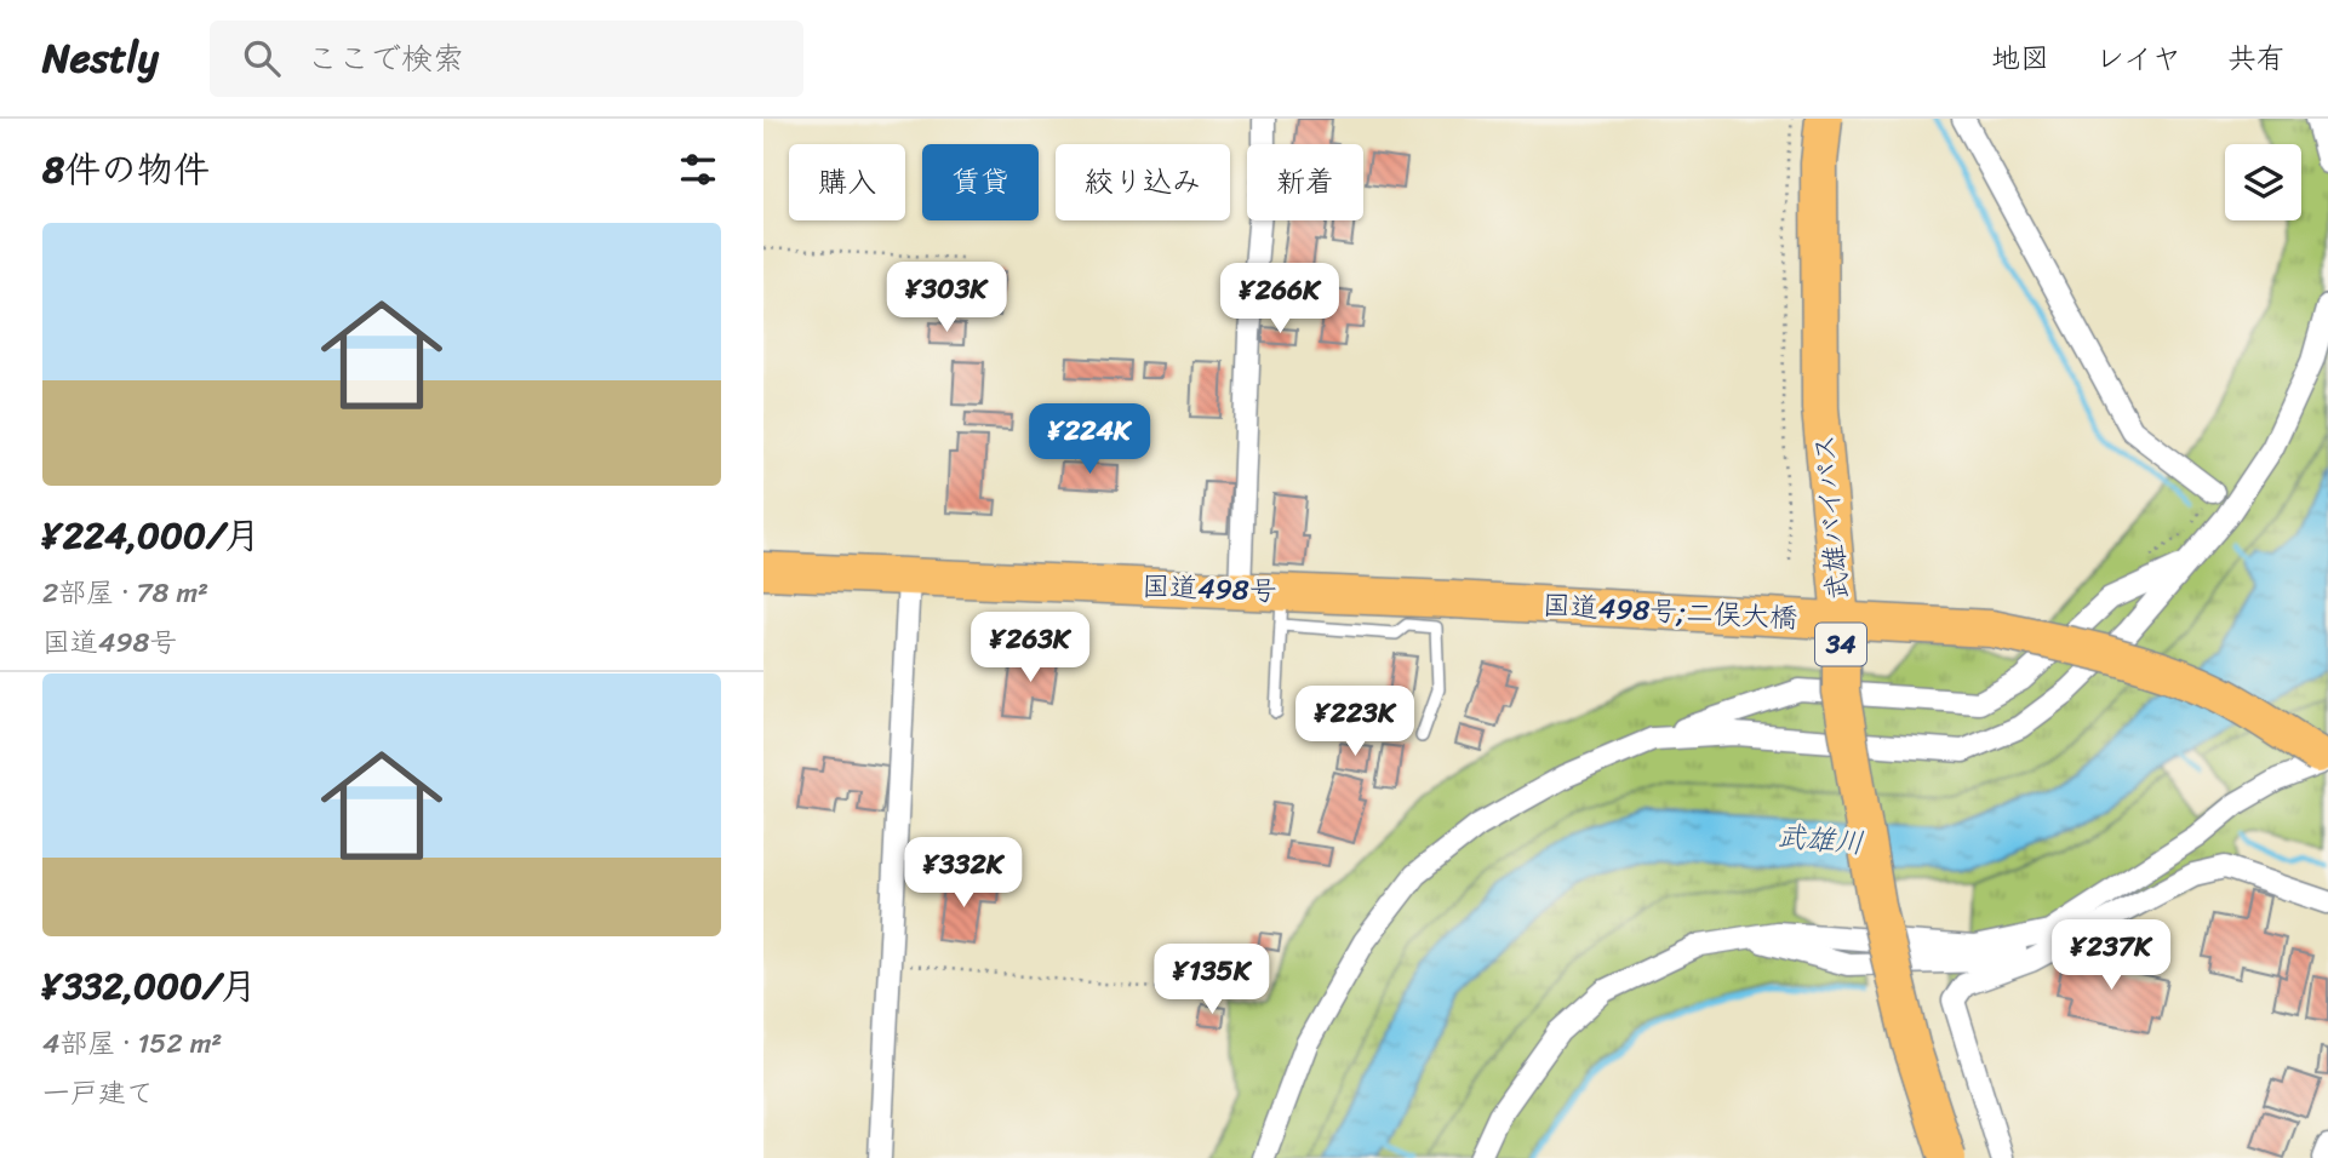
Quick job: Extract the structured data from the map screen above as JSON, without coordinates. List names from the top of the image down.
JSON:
{
  "streets": {
    "highway": [
      "武雄バイパス",
      "国道498号",
      "国道498号;二俣大橋",
      "34"
    ]
  },
  "crossings": [
    ["武雄バイパス", "国道498号;二俣大橋"],
    ["国道498号", "国道498号;二俣大橋"]
  ],
  "water": ["武雄川"],
  "page": {
    "header": "Nestly",
    "search": "ここで検索",
    "nav": ["地図", "レイヤ", "共有"],
    "heading": "8件の物件",
    "chip": [
      "購入",
      "賃貸",
      "絞り込み",
      "新着"
    ],
    "list": [
      {
        "name": "¥224,000/月",
        "note": "2部屋 · 78 m² · 国道498号"
      },
      {
        "name": "¥332,000/月",
        "note": "4部屋 · 152 m² · 一戸建て"
      }
    ],
    "price": [
      "¥303K",
      "¥266K",
      "¥224K",
      "¥263K",
      "¥223K",
      "¥332K",
      "¥237K",
      "¥135K"
    ]
  }
}
